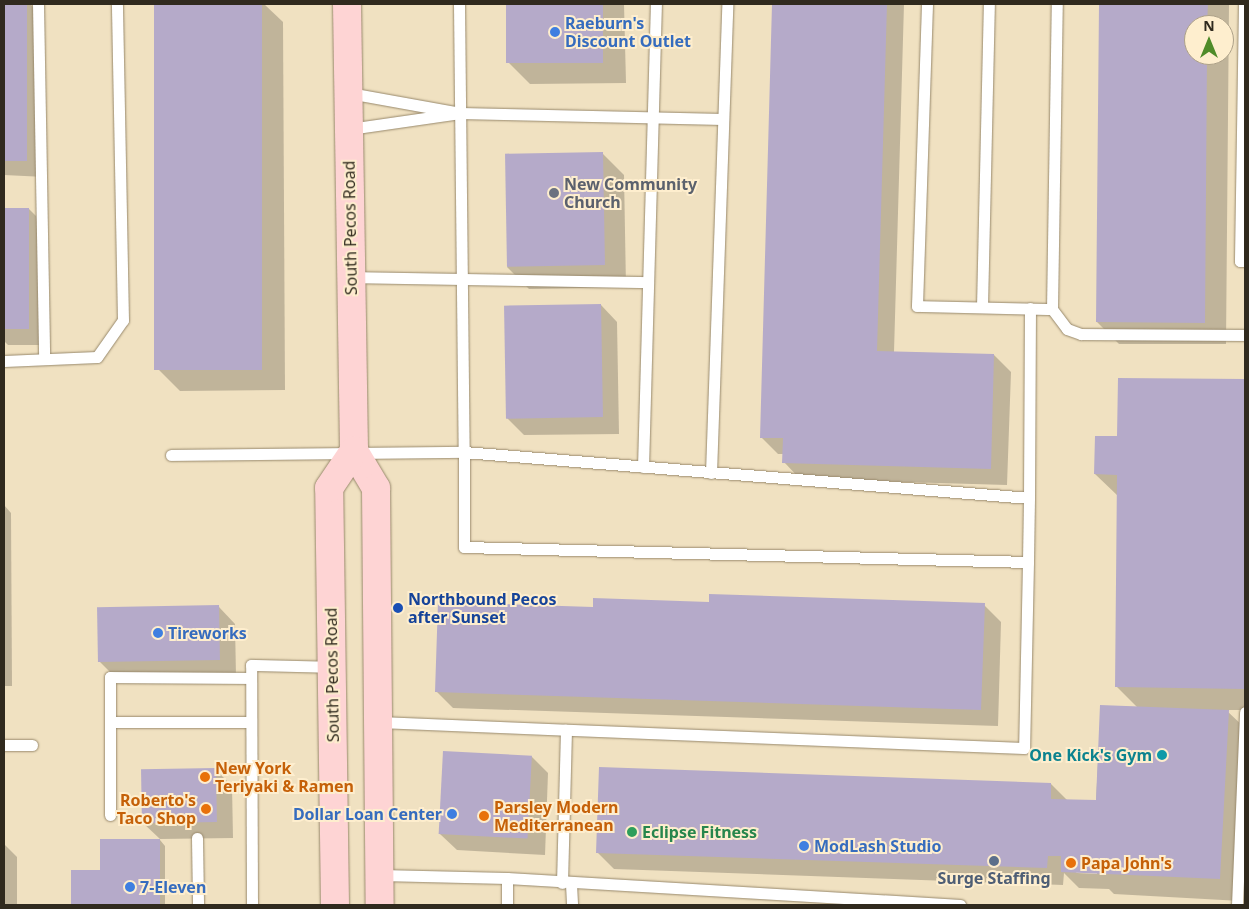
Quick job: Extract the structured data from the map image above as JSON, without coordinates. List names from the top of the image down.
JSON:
{
  "streets": {
    "main road": ["South Pecos Road"]
  },
  "places": [
    "Raeburn's Discount Outlet",
    "New Community Church",
    "Northbound Pecos after Sunset",
    "Tireworks",
    "One Kick's Gym",
    "New York Teriyaki & Ramen",
    "Roberto's Taco Shop",
    "Dollar Loan Center",
    "Parsley Modern Mediterranean",
    "Eclipse Fitness",
    "ModLash Studio",
    "Surge Staffing",
    "Papa John's",
    "7-Eleven"
  ],
  "north": "top"
}
